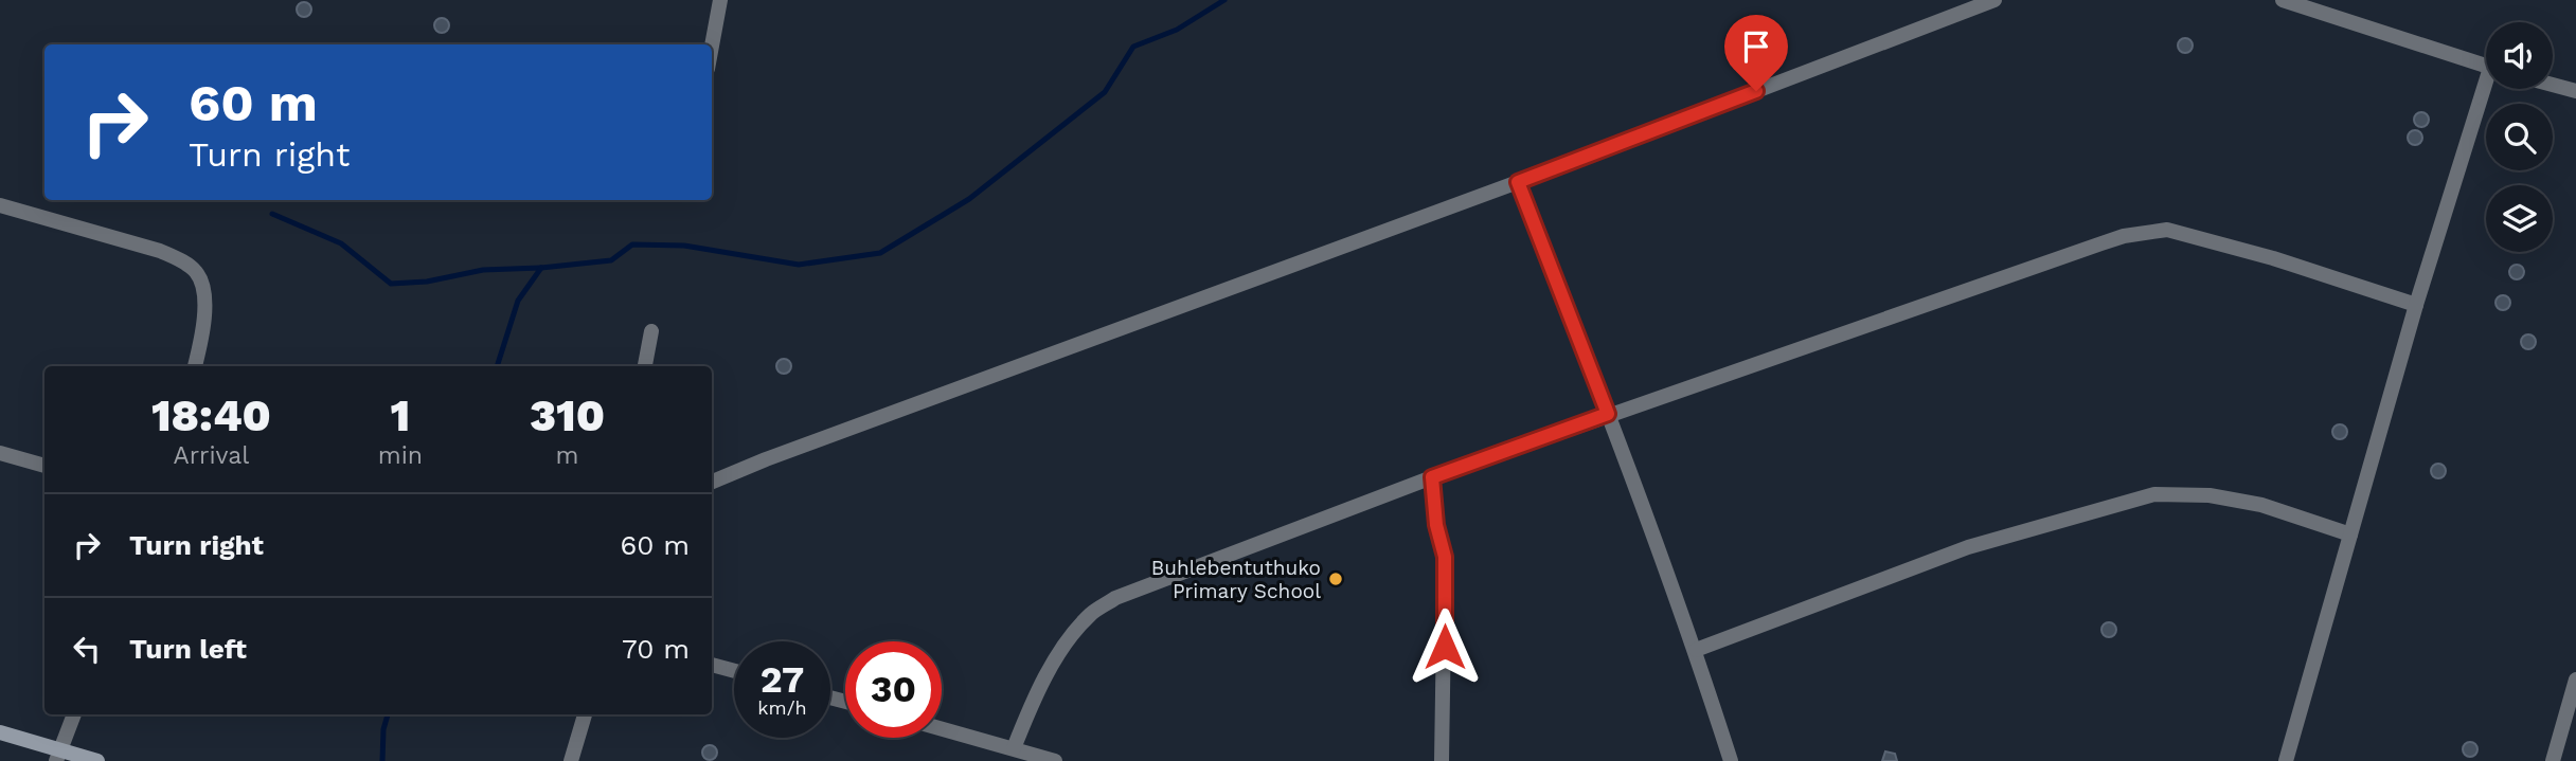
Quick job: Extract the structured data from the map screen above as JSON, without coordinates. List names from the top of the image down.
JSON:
{
  "places": ["Buhlebentuthuko Primary School"],
  "page": {
    "turn": ["60 m", "Turn right"],
    "eta": [
      "18:40",
      "Arrival",
      "1",
      "min",
      "310",
      "m"
    ],
    "list": [
      {
        "name": "Turn right",
        "value": "60 m"
      },
      {
        "name": "Turn left",
        "value": "70 m"
      }
    ],
    "speed": "27 km/h",
    "limit": "30"
  }
}
